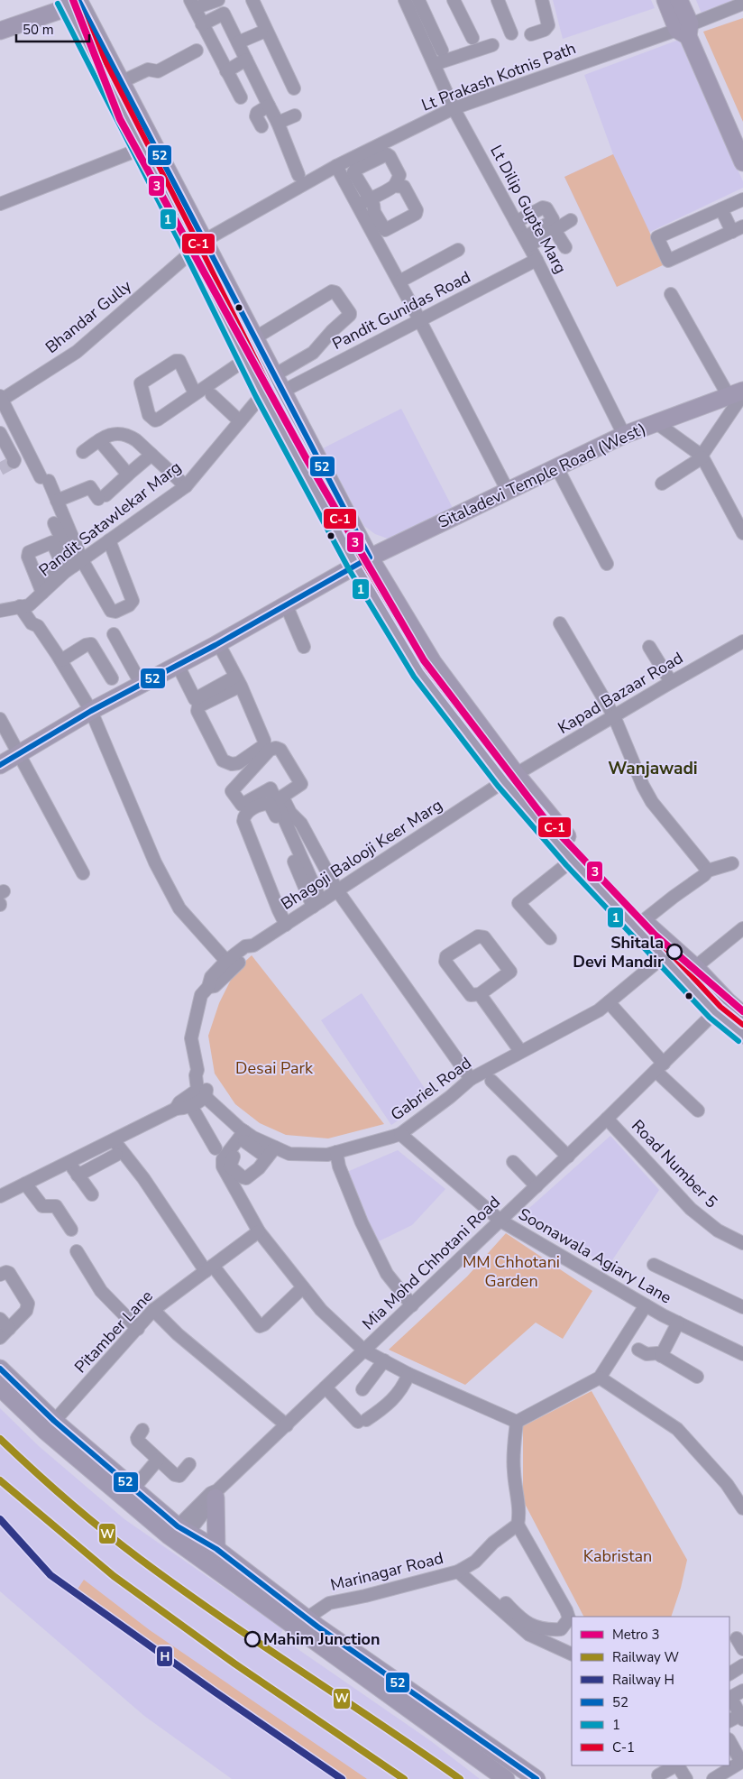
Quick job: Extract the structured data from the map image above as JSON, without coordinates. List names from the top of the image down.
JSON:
{
  "streets": {
    "main road": ["Sitaladevi Temple Road (West)"],
    "street": [
      "Lt Prakash Kotnis Path",
      "Lt Dilip Gupte Marg",
      "Pandit Gunidas Road",
      "Bhandar Gully",
      "Pandit Satawlekar Marg",
      "Kapad Bazaar Road",
      "Bhagoji Balooji Keer Marg",
      "Gabriel Road",
      "Road Number 5",
      "Soonawala Agiary Lane",
      "Mia Mohd Chhotani Road",
      "Pitamber Lane",
      "Marinagar Road"
    ]
  },
  "crossings": [
    ["Lt Prakash Kotnis Path", "Lt Dilip Gupte Marg"],
    ["Lt Prakash Kotnis Path", "Bhandar Gully"],
    ["Lt Dilip Gupte Marg", "Pandit Gunidas Road"],
    ["Lt Dilip Gupte Marg", "Sitaladevi Temple Road (West)"],
    ["Kapad Bazaar Road", "Bhagoji Balooji Keer Marg"],
    ["Gabriel Road", "Soonawala Agiary Lane"],
    ["Road Number 5", "Mia Mohd Chhotani Road"],
    ["Soonawala Agiary Lane", "Mia Mohd Chhotani Road"]
  ],
  "districts": ["Wanjawadi"],
  "parks": ["Desai Park", "MM Chhotani Garden", "Kabristan"],
  "places": ["Shitala Devi Mandir", "Mahim Junction"],
  "lines": [
    "metro line 3",
    "transit line 52",
    "transit line C-1",
    "transit line 1",
    "rail line W",
    "rail line H"
  ],
  "legend": [
    "Metro 3",
    "Railway W",
    "Railway H",
    "52",
    "1",
    "C-1"
  ],
  "scale_bar": "50 m"
}
